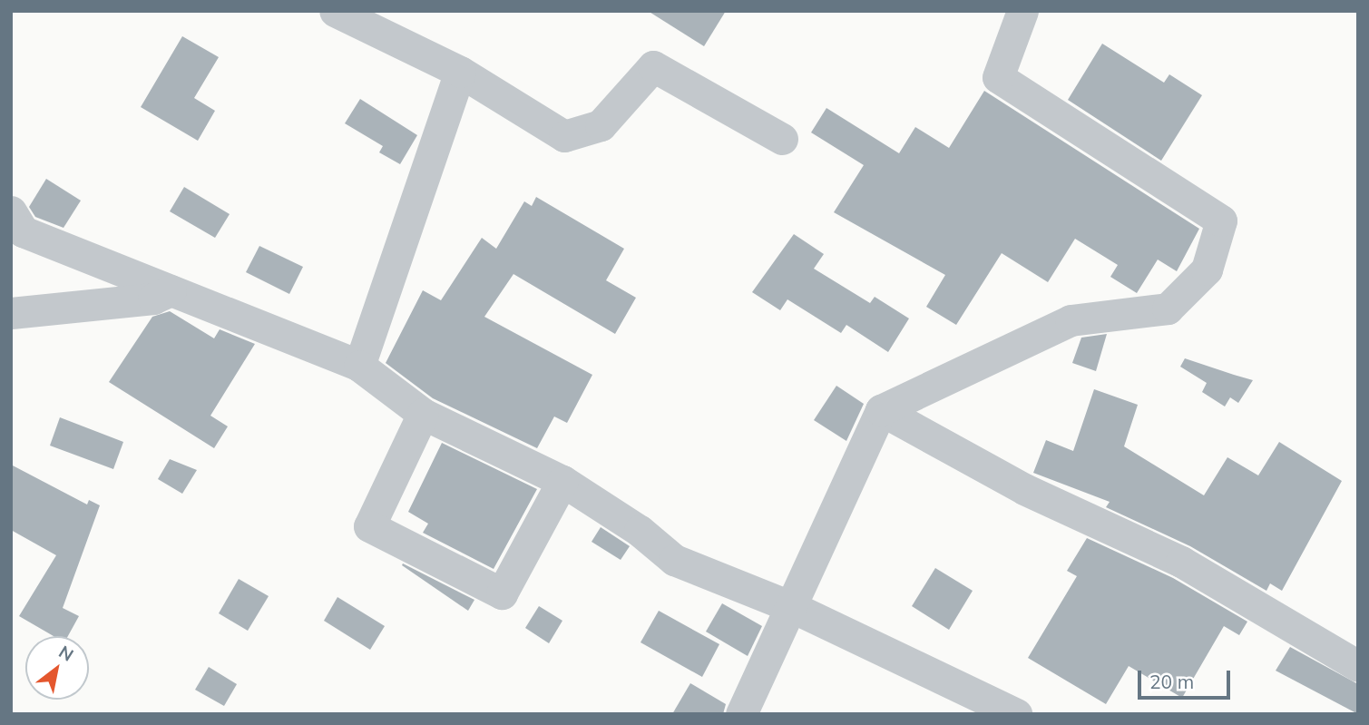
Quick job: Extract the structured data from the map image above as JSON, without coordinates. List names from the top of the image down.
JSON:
{
  "scale_bar": "20 m",
  "north": "top right"
}
